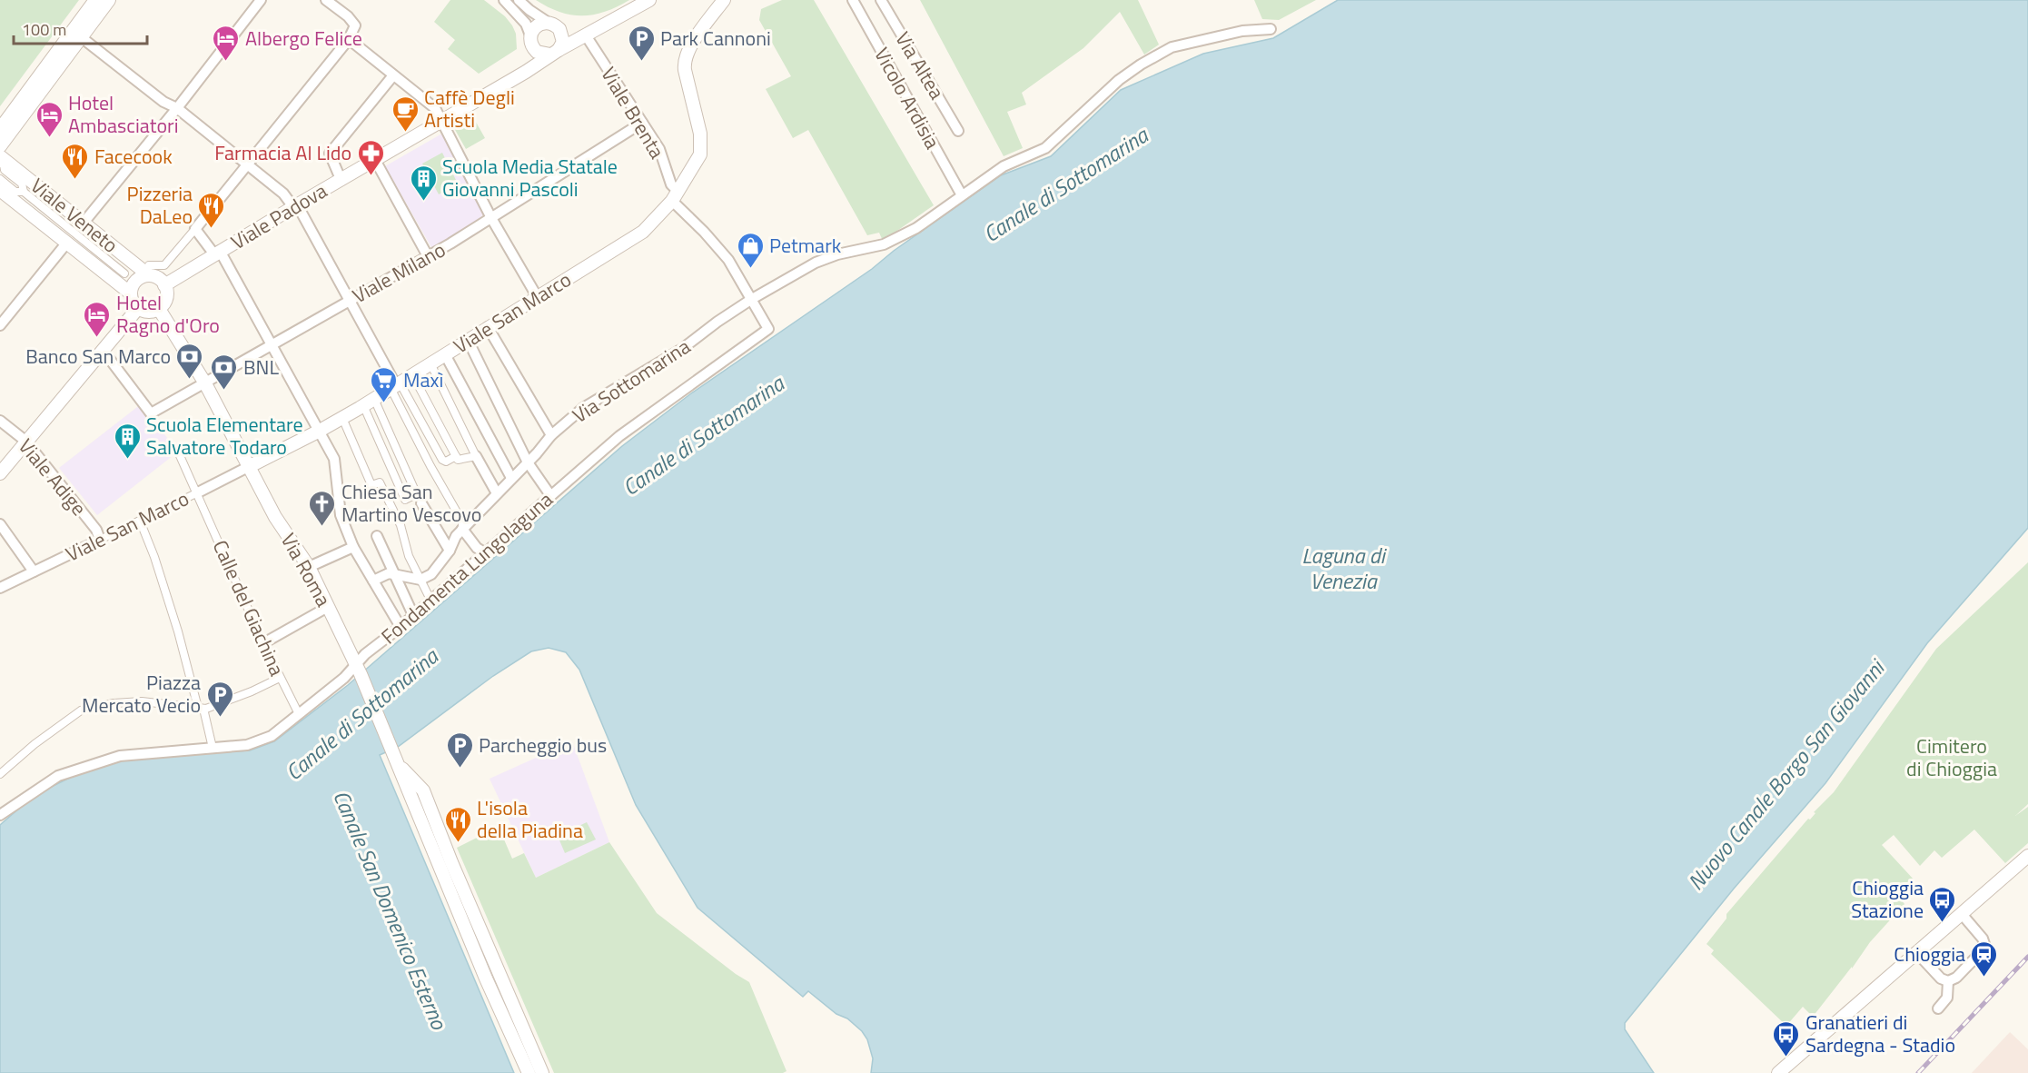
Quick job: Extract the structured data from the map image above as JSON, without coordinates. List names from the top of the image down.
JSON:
{
  "streets": {
    "street": [
      "Via Altea",
      "Vicolo Ardisia",
      "Viale Brenta",
      "Viale Veneto",
      "Viale Padova",
      "Viale Milano",
      "Viale San Marco",
      "Via Sottomarina",
      "Viale Adige",
      "Fondamenta Lungolaguna",
      "Via Roma",
      "Calle del Giachina"
    ]
  },
  "crossings": [
    ["Vicolo Ardisia", "Via Sottomarina"],
    ["Viale Brenta", "Viale Padova"],
    ["Viale Brenta", "Viale Milano"],
    ["Viale Brenta", "Viale San Marco"],
    ["Viale Brenta", "Fondamenta Lungolaguna"],
    ["Viale Veneto", "Viale Padova"],
    ["Viale San Marco", "Viale Adige"],
    ["Viale San Marco", "Fondamenta Lungolaguna"],
    ["Viale San Marco", "Via Roma"],
    ["Viale San Marco", "Calle del Giachina"],
    ["Via Sottomarina", "Fondamenta Lungolaguna"],
    ["Fondamenta Lungolaguna", "Via Roma"],
    ["Fondamenta Lungolaguna", "Calle del Giachina"]
  ],
  "water": [
    "Canale di Sottomarina",
    "Laguna di Venezia",
    "Nuovo Canale Borgo San Giovanni",
    "Canale San Domenico Esterno"
  ],
  "parks": ["Cimitero di Chioggia"],
  "places": {
    "hotel": ["Albergo Felice", "Hotel Ambasciatori", "Hotel Ragno d'Oro"],
    "parking": ["Park Cannoni", "Piazza Mercato Vecio", "Parcheggio bus"],
    "cafe": ["Caffè Degli Artisti"],
    "pharmacy": ["Farmacia Al Lido"],
    "restaurant": ["Facecook", "Pizzeria DaLeo", "L'isola della Piadina"],
    "building": ["Scuola Media Statale Giovanni Pascoli", "Scuola Elementare Salvatore Todaro"],
    "shop": ["Petmark"],
    "bank": ["Banco San Marco", "BNL"],
    "supermarket": ["Maxì"],
    "church": ["Chiesa San Martino Vescovo"],
    "bus stop": ["Chioggia Stazione", "Granatieri di Sardegna - Stadio"],
    "station": ["Chioggia"]
  },
  "scale_bar": "100 m"
}
